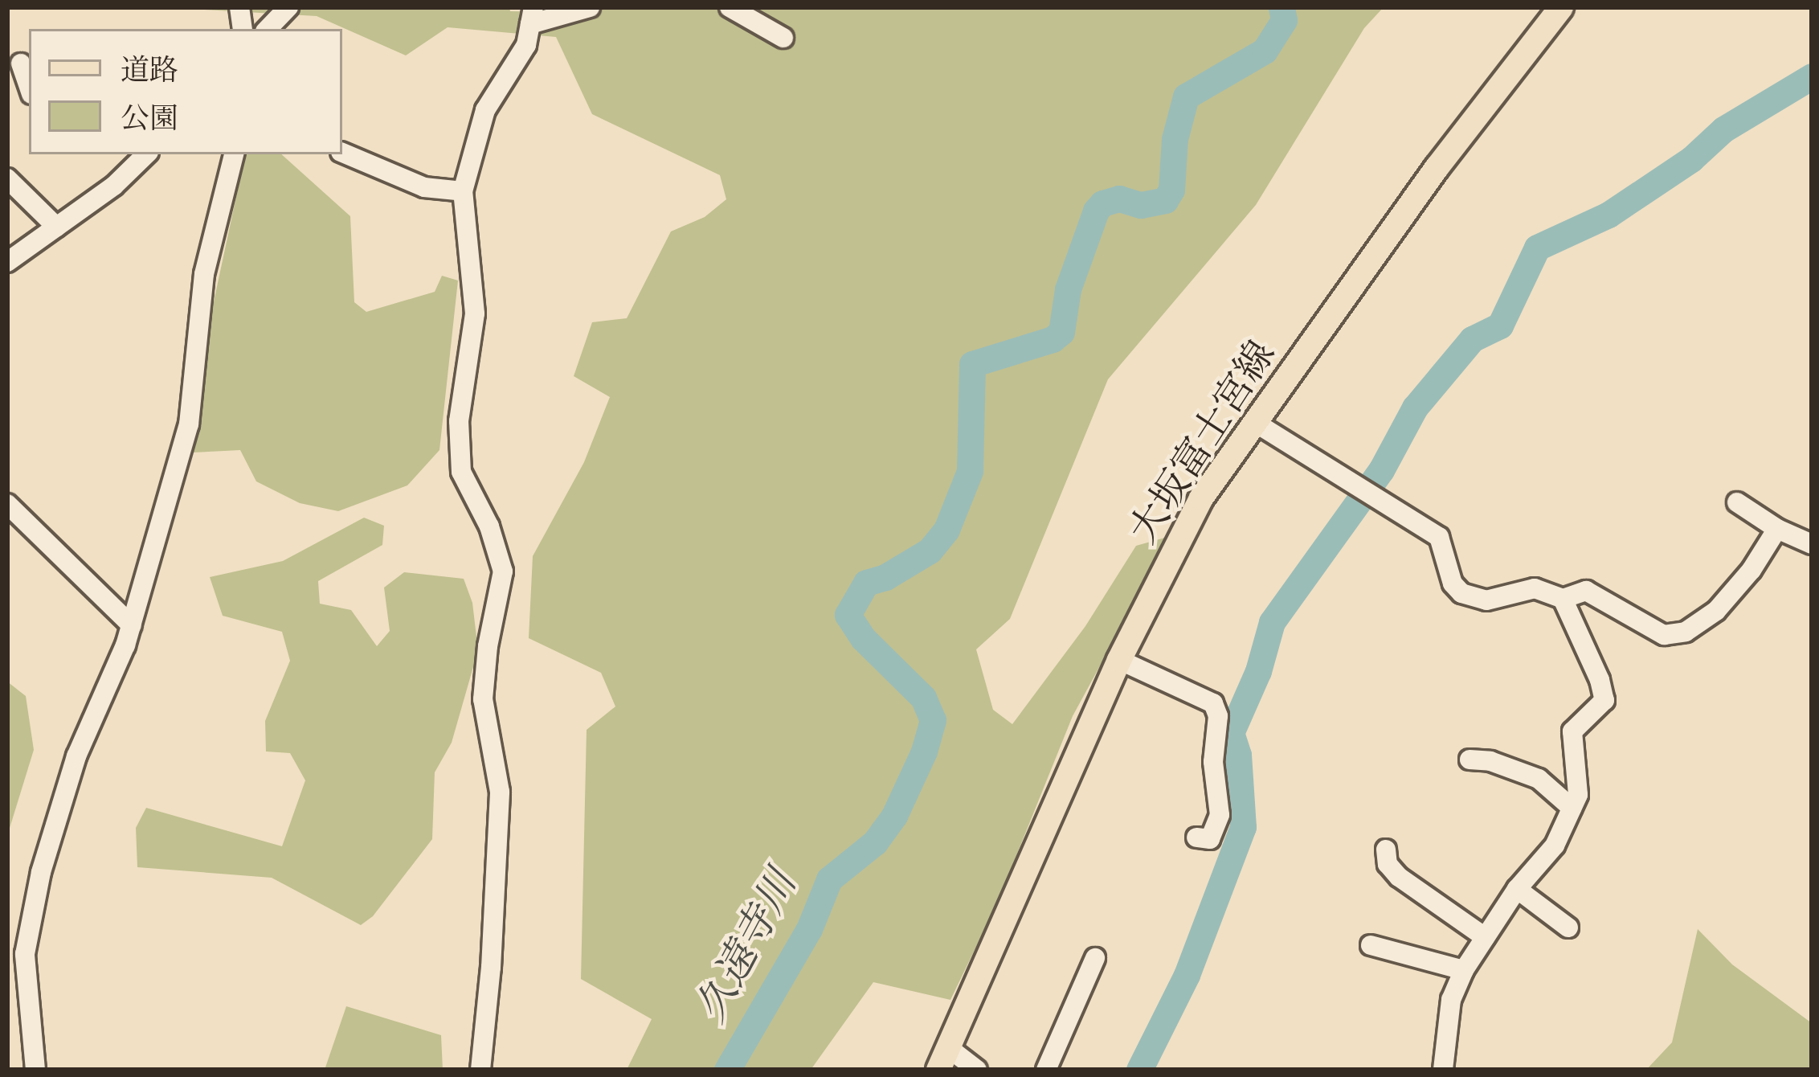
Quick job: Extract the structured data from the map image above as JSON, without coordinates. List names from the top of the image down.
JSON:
{
  "streets": {
    "main road": ["大坂富士宮線"]
  },
  "water": ["久遠寺川"],
  "legend": ["道路", "公園"]
}
